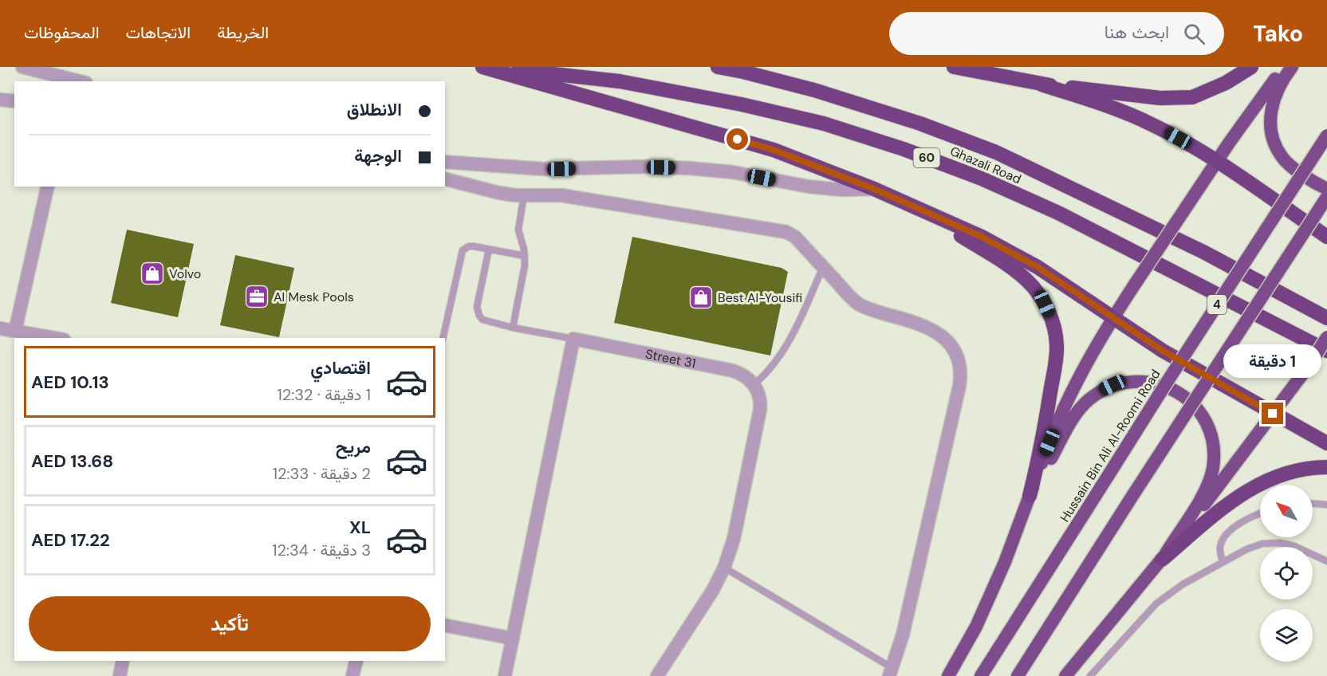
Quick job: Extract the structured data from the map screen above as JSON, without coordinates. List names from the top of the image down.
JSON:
{
  "streets": {
    "highway": [
      "60",
      "Ghazali Road",
      "4",
      "Hussain Bin Ali Al-Roomi Road"
    ],
    "street": ["Street 31"]
  },
  "places": {
    "shop": ["Volvo", "Best Al-Yousifi"],
    "office": ["Al Mesk Pools"]
  },
  "north": "top left",
  "page": {
    "header": "Tako",
    "search": "ابحث هنا",
    "nav": ["الخريطة", "الاتجاهات", "المحفوظات"],
    "banner": ["الانطلاق", "الوجهة"],
    "bubble": "1 دقيقة",
    "list": [
      {
        "name": "اقتصادي",
        "note": "1 دقيقة · 12:32",
        "value": "AED 10.13"
      },
      {
        "name": "مريح",
        "note": "2 دقيقة · 12:33",
        "value": "AED 13.68"
      },
      {
        "name": "XL",
        "note": "3 دقيقة · 12:34",
        "value": "AED 17.22"
      }
    ],
    "buttons": "تأكيد"
  }
}
